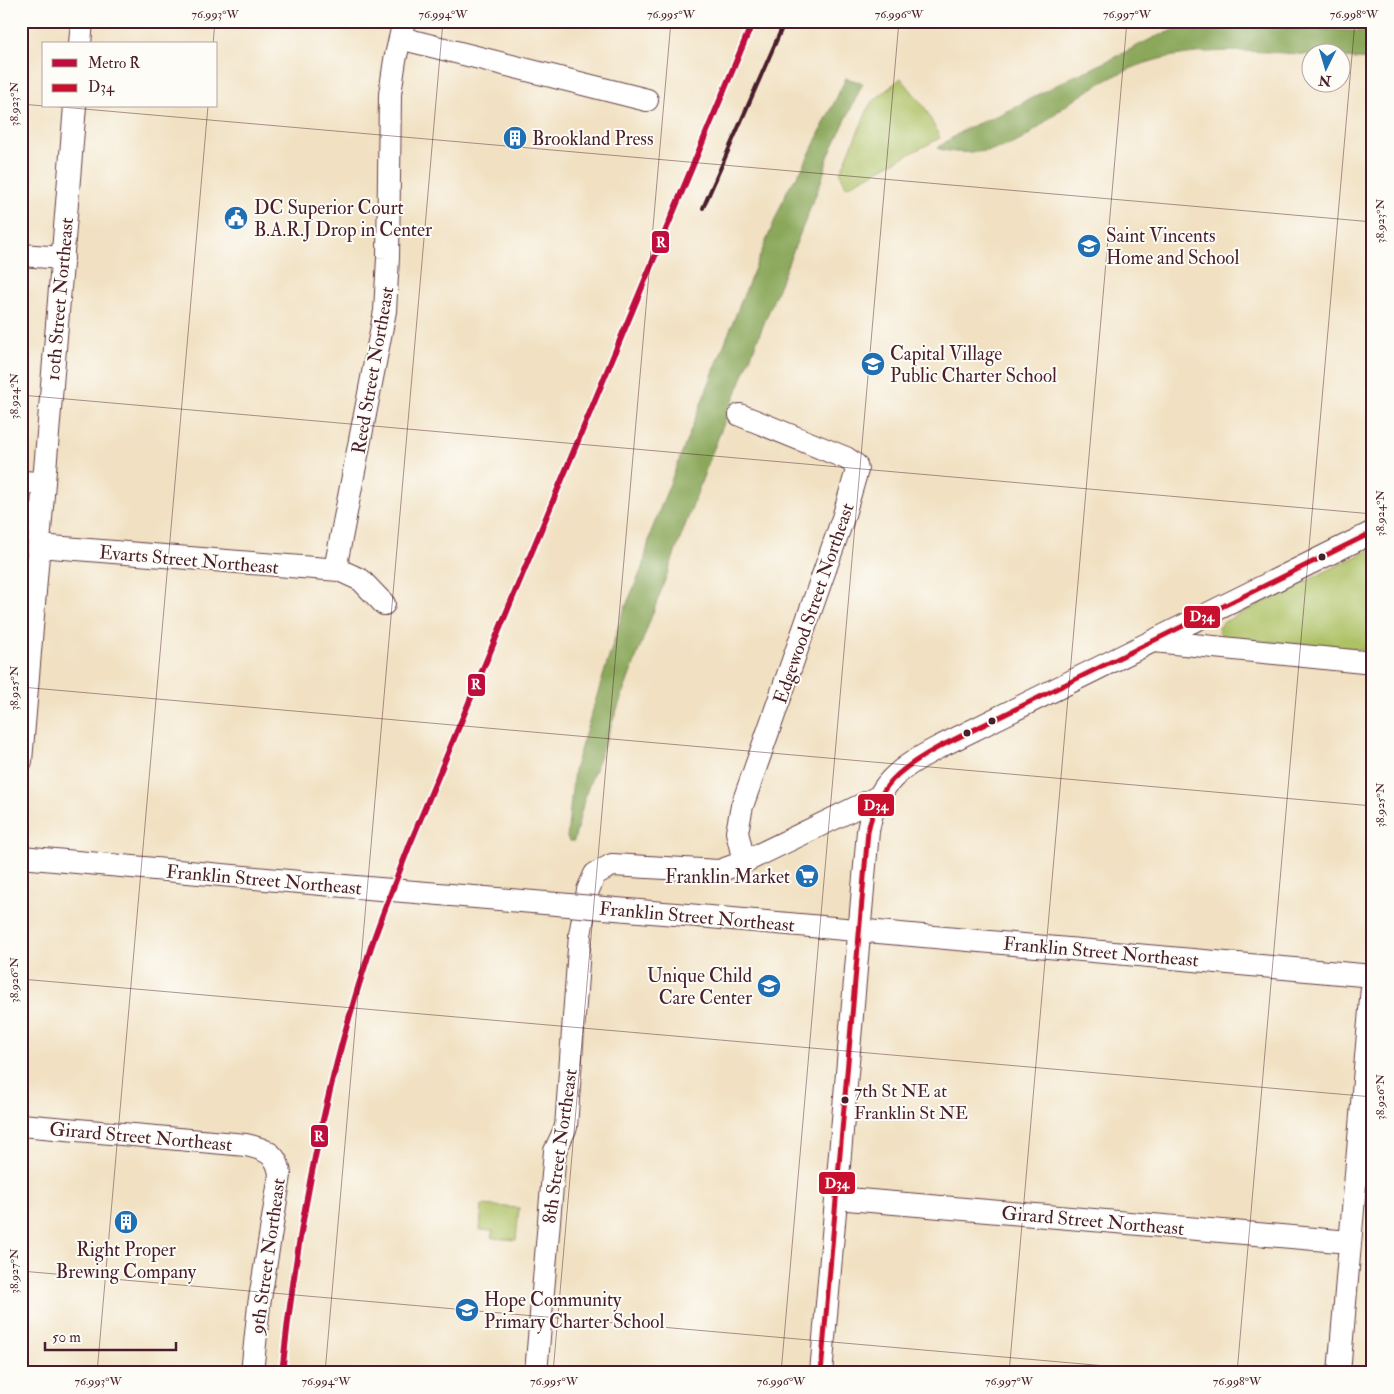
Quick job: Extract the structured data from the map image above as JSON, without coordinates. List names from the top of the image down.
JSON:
{
  "streets": {
    "street": [
      "10th Street Northeast",
      "Reed Street Northeast",
      "Evarts Street Northeast",
      "Edgewood Street Northeast",
      "Franklin Street Northeast",
      "Girard Street Northeast",
      "8th Street Northeast",
      "9th Street Northeast"
    ]
  },
  "crossings": [
    ["10th Street Northeast", "Evarts Street Northeast"],
    ["Reed Street Northeast", "Evarts Street Northeast"],
    ["Edgewood Street Northeast", "8th Street Northeast"],
    ["Girard Street Northeast", "9th Street Northeast"]
  ],
  "places": {
    "building": ["Brookland Press", "Right Proper Brewing Company"],
    "public building": ["DC Superior Court B.A.R.J Drop in Center"],
    "school or university": [
      "Saint Vincents Home and School",
      "Capital Village Public Charter School",
      "Unique Child Care Center",
      "Hope Community Primary Charter School"
    ],
    "supermarket": ["Franklin Market"],
    "other": ["7th St NE at Franklin St NE"]
  },
  "lines": ["metro line R", "transit line D34"],
  "legend": ["Metro R", "D34"],
  "scale_bar": "50 m",
  "north": "bottom",
  "coordinates": [
    "76.993°W",
    "76.994°W",
    "76.995°W",
    "76.996°W",
    "76.997°W",
    "76.998°W",
    "38.923°N",
    "38.924°N",
    "38.925°N",
    "38.926°N",
    "38.927°N"
  ]
}
